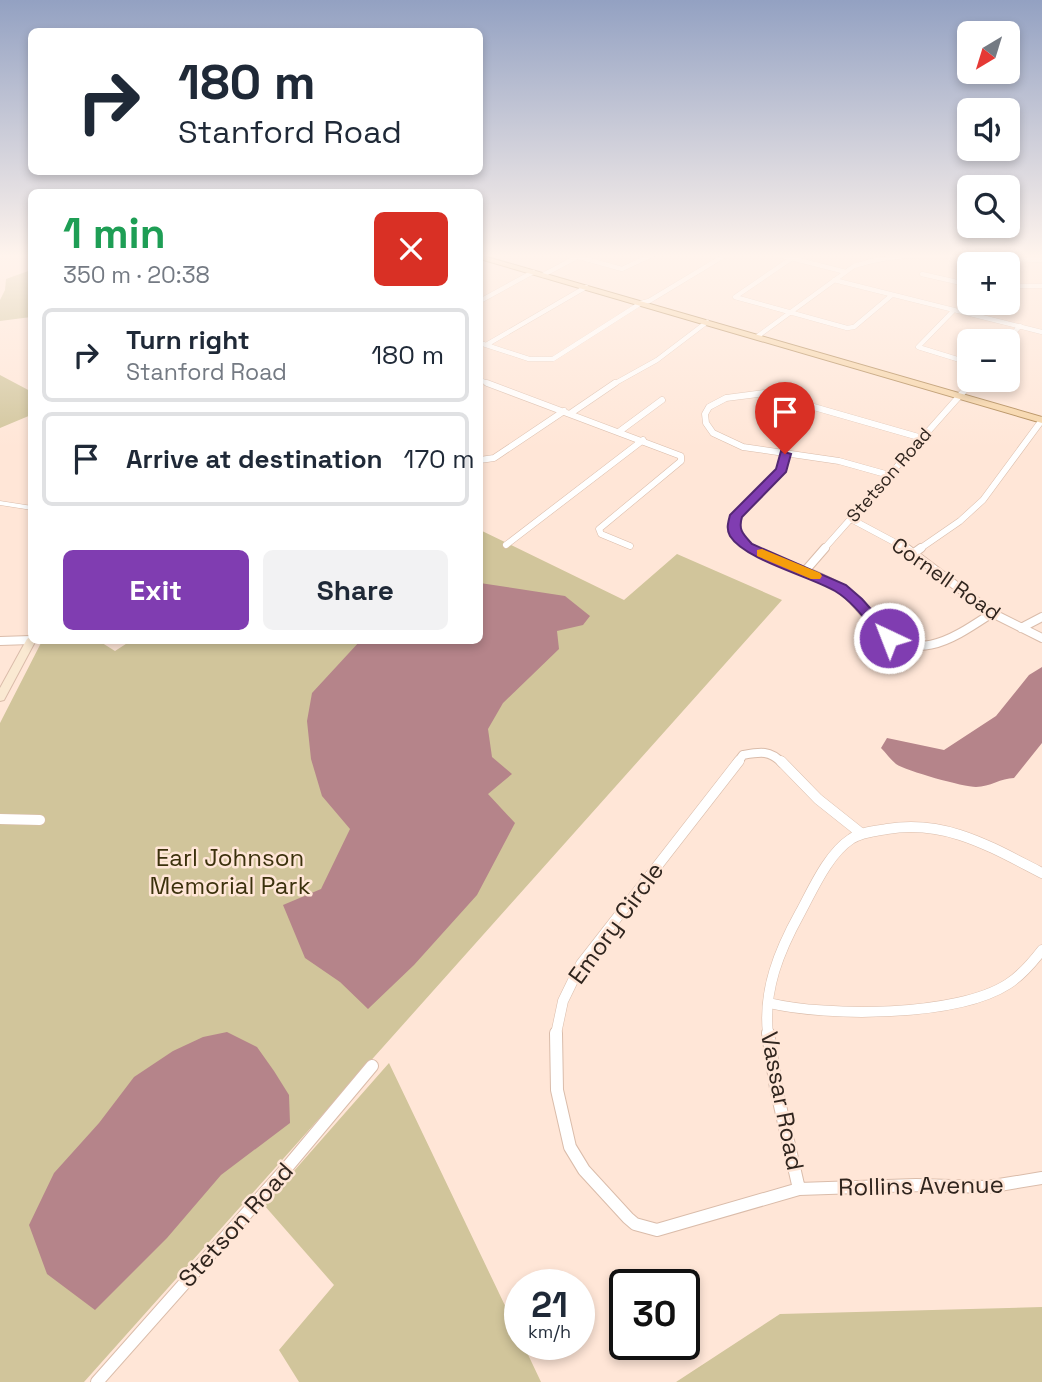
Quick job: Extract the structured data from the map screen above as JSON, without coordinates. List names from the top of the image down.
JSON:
{
  "streets": {
    "street": [
      "Stetson Road",
      "Cornell Road",
      "Emory Circle",
      "Vassar Road",
      "Rollins Avenue"
    ]
  },
  "crossings": [
    ["Stetson Road", "Cornell Road"],
    ["Emory Circle", "Vassar Road"],
    ["Emory Circle", "Rollins Avenue"],
    ["Vassar Road", "Rollins Avenue"]
  ],
  "parks": ["Earl Johnson Memorial Park"],
  "north": "bottom left",
  "page": {
    "map_buttons": ["+", "−"],
    "turn": ["180 m", "Stanford Road"],
    "heading": ["1 min", "350 m · 20:38"],
    "list": [
      {
        "name": "Turn right",
        "note": "Stanford Road",
        "value": "180 m"
      },
      {
        "name": "Arrive at destination",
        "value": "170 m"
      }
    ],
    "buttons": ["Exit", "Share"],
    "speed": "21 km/h",
    "limit": "30"
  }
}
